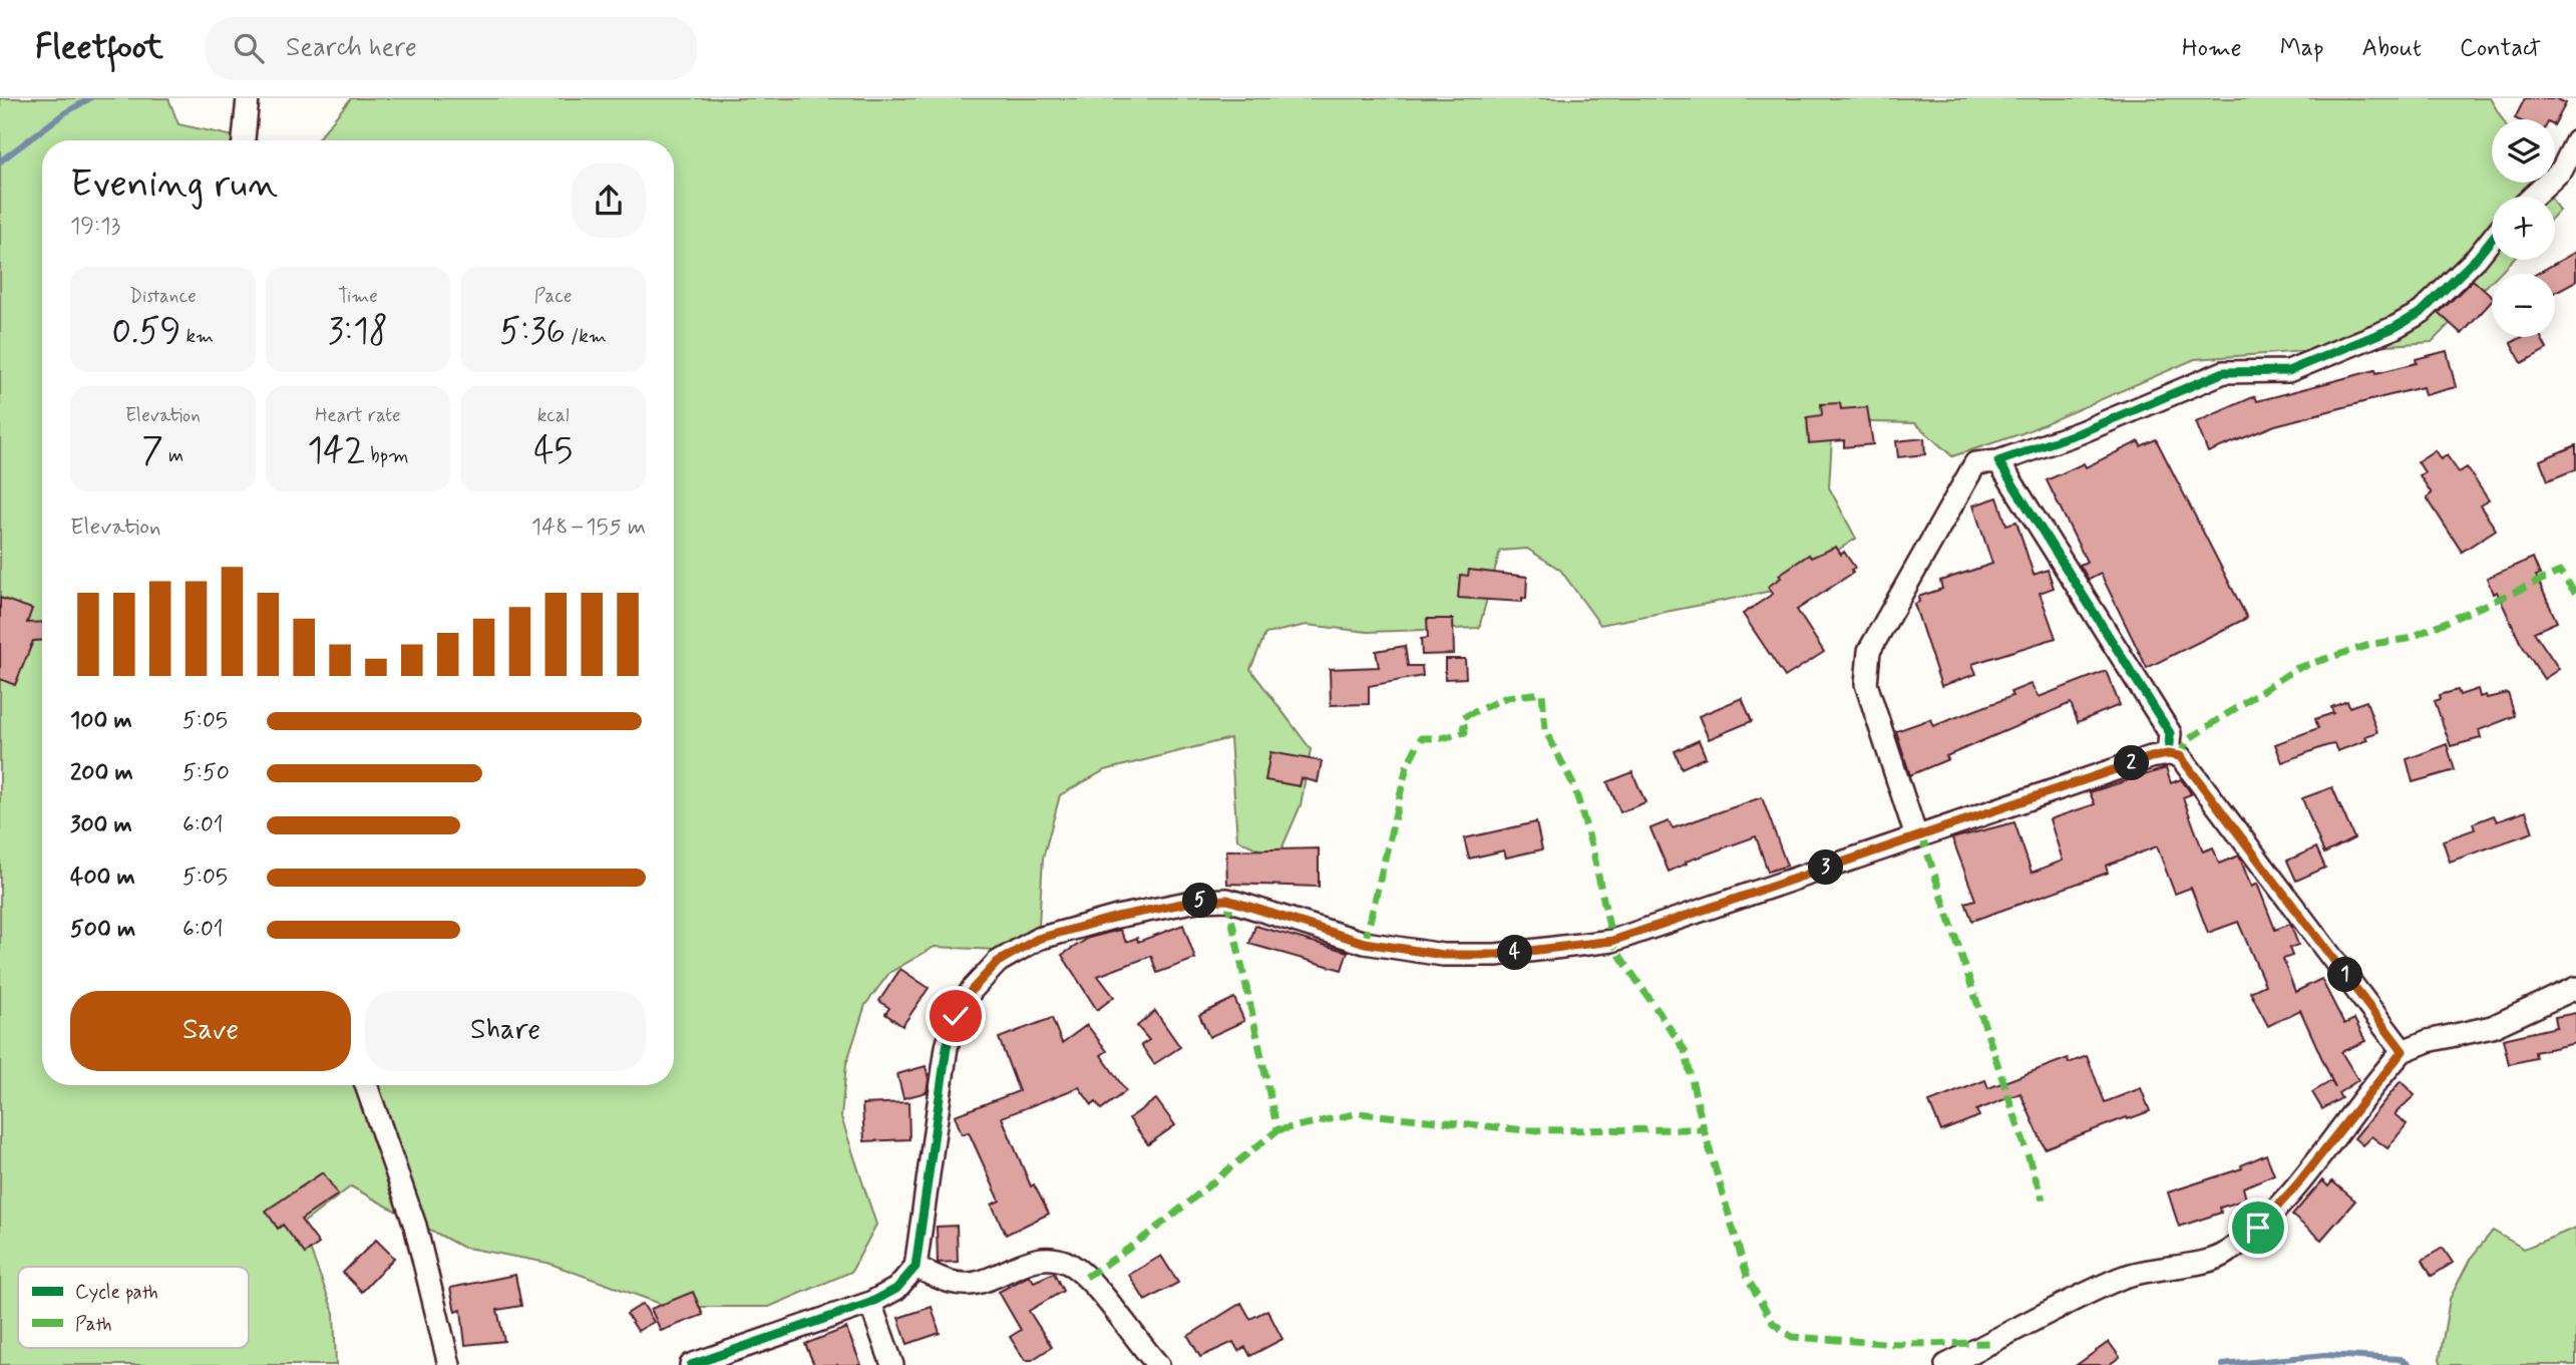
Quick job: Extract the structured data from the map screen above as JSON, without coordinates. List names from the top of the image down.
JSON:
{
  "legend": ["Cycle path", "Path"],
  "page": {
    "header": "Fleetfoot",
    "search": "Search here",
    "nav": [
      "Home",
      "Map",
      "About",
      "Contact"
    ],
    "map_buttons": ["+", "−"],
    "heading": ["Evening run", "19:13"],
    "stats": [
      ["Distance", "0.59 km"],
      ["Time", "3:18"],
      ["Pace", "5:36 /km"],
      ["Elevation", "7 m"],
      ["Heart rate", "142 bpm"],
      ["kcal", "45"]
    ],
    "chart": ["Elevation", "148–155 m"],
    "list": [
      {
        "name": "100 m",
        "note": "5:05"
      },
      {
        "name": "200 m",
        "note": "5:50"
      },
      {
        "name": "300 m",
        "note": "6:01"
      },
      {
        "name": "400 m",
        "note": "5:05"
      },
      {
        "name": "500 m",
        "note": "6:01"
      }
    ],
    "pins": [
      "2",
      "3",
      "5",
      "4",
      "1"
    ],
    "buttons": ["Save", "Share"]
  }
}
